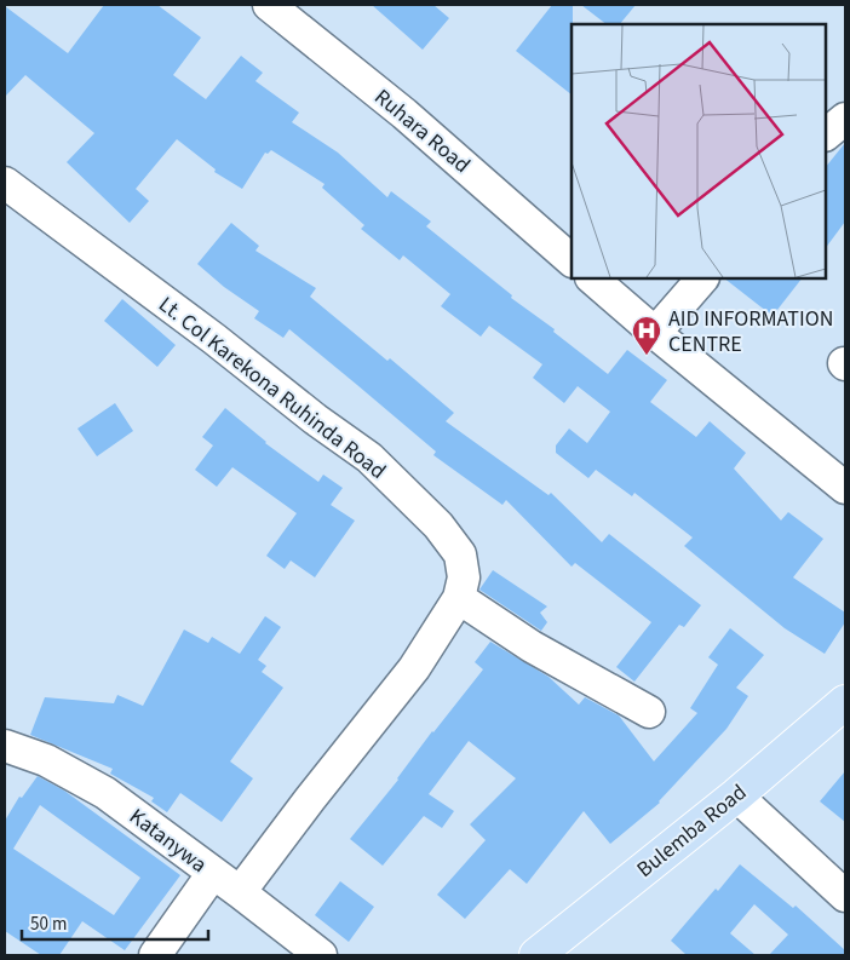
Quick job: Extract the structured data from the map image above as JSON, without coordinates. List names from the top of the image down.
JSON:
{
  "streets": {
    "main road": ["Bulemba Road"],
    "street": ["Ruhara Road", "Lt. Col Karekona Ruhinda Road", "Katanywa"]
  },
  "crossings": [
    ["Lt. Col Karekona Ruhinda Road", "Katanywa"]
  ],
  "places": {
    "hospital": ["AID INFORMATION CENTRE"]
  },
  "scale_bar": "50 m"
}
